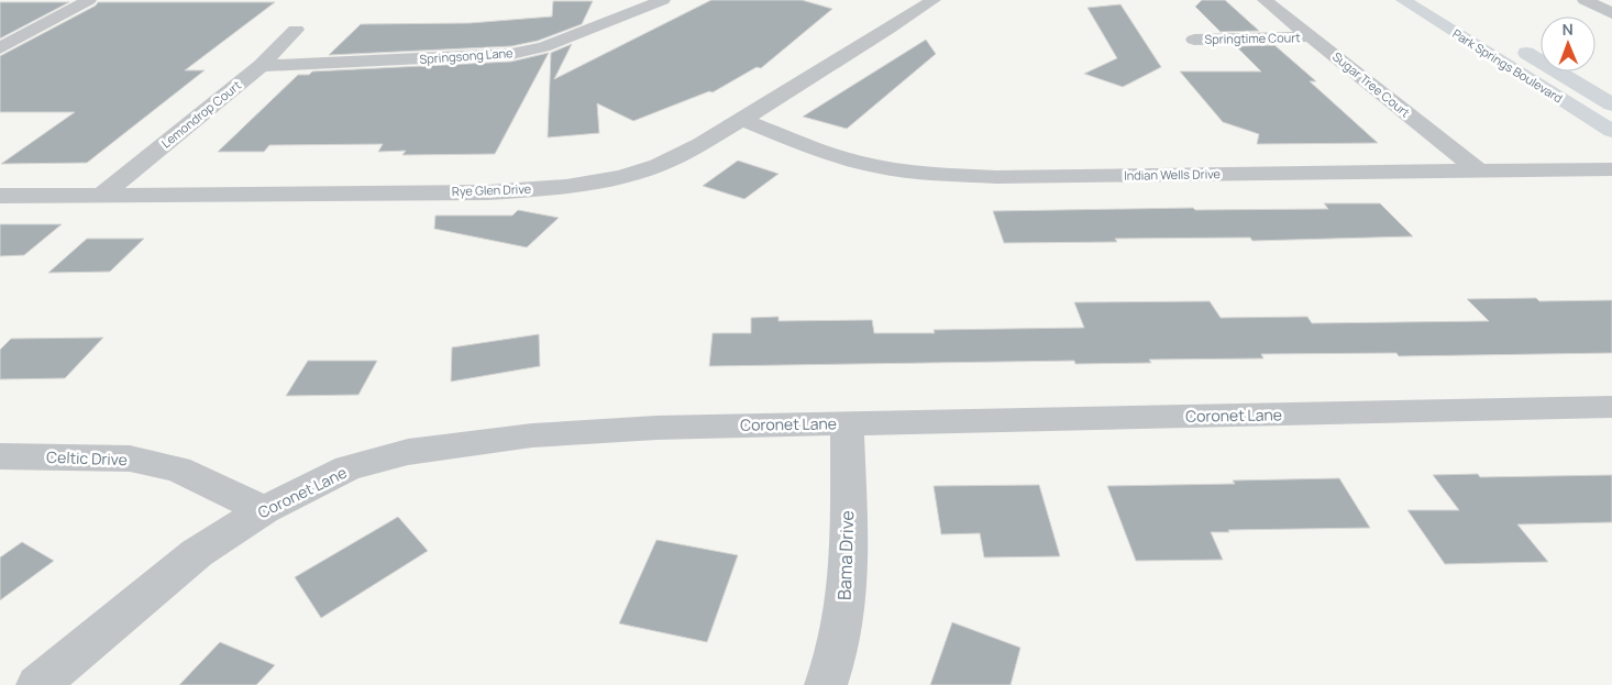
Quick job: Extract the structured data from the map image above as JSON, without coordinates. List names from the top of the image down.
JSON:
{
  "streets": {
    "main road": ["Park Springs Boulevard"],
    "street": [
      "Springtime Court",
      "Springsong Lane",
      "Sugar Tree Court",
      "Lemondrop Court",
      "Indian Wells Drive",
      "Rye Glen Drive",
      "Coronet Lane",
      "Celtic Drive",
      "Bama Drive"
    ]
  },
  "crossings": [
    ["Springtime Court", "Sugar Tree Court"],
    ["Springsong Lane", "Lemondrop Court"],
    ["Sugar Tree Court", "Indian Wells Drive"],
    ["Lemondrop Court", "Rye Glen Drive"],
    ["Indian Wells Drive", "Rye Glen Drive"],
    ["Coronet Lane", "Celtic Drive"],
    ["Coronet Lane", "Bama Drive"]
  ],
  "north": "top"
}
